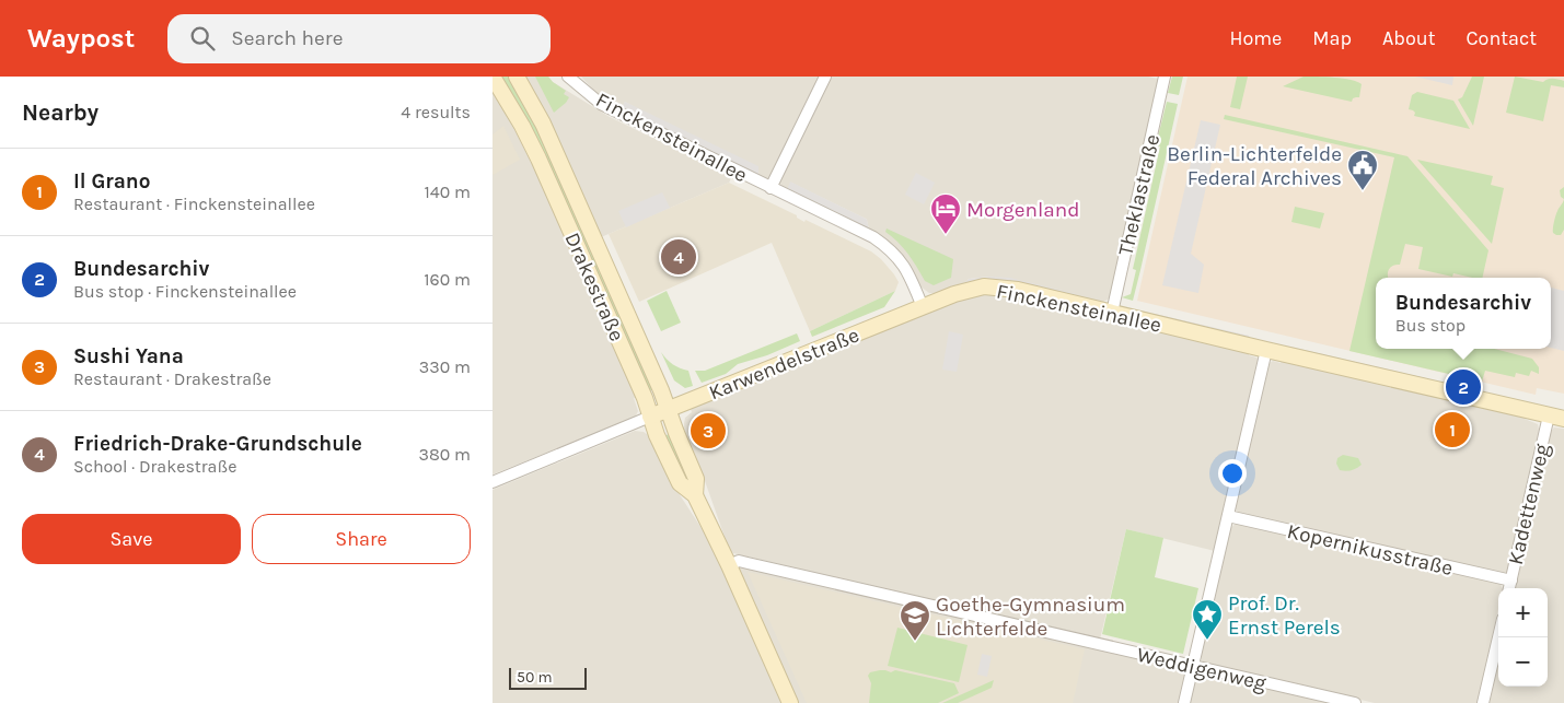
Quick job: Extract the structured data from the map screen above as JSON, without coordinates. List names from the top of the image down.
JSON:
{
  "streets": {
    "main road": ["Finckensteinallee", "Drakestraße", "Karwendelstraße"],
    "street": [
      "Theklastraße",
      "Kadettenweg",
      "Kopernikusstraße",
      "Weddigenweg"
    ]
  },
  "crossings": [
    ["Finckensteinallee", "Theklastraße"],
    ["Finckensteinallee", "Karwendelstraße"],
    ["Finckensteinallee", "Kadettenweg"],
    ["Drakestraße", "Karwendelstraße"],
    ["Drakestraße", "Weddigenweg"],
    ["Kadettenweg", "Kopernikusstraße"]
  ],
  "places": {
    "public building": ["Berlin-Lichterfelde Federal Archives"],
    "hotel": ["Morgenland"],
    "place": ["Prof. Dr. Ernst Perels"],
    "school or university": ["Goethe-Gymnasium Lichterfelde"]
  },
  "scale_bar": "50 m",
  "page": {
    "header": "Waypost",
    "search": "Search here",
    "nav": [
      "Home",
      "Map",
      "About",
      "Contact"
    ],
    "heading": ["Nearby", "4 results"],
    "list": [
      {
        "mark": "1",
        "name": "Il Grano",
        "note": "Restaurant · Finckensteinallee",
        "value": "140 m"
      },
      {
        "mark": "2",
        "name": "Bundesarchiv",
        "note": "Bus stop · Finckensteinallee",
        "value": "160 m"
      },
      {
        "mark": "3",
        "name": "Sushi Yana",
        "note": "Restaurant · Drakestraße",
        "value": "330 m"
      },
      {
        "mark": "4",
        "name": "Friedrich-Drake-Grundschule",
        "note": "School · Drakestraße",
        "value": "380 m"
      }
    ],
    "pins": [
      "4",
      "2",
      "1",
      "3"
    ],
    "popup": ["Bundesarchiv", "Bus stop"],
    "buttons": ["Save", "Share"],
    "map_buttons": ["+", "−"],
    "scale": "50 m"
  }
}
